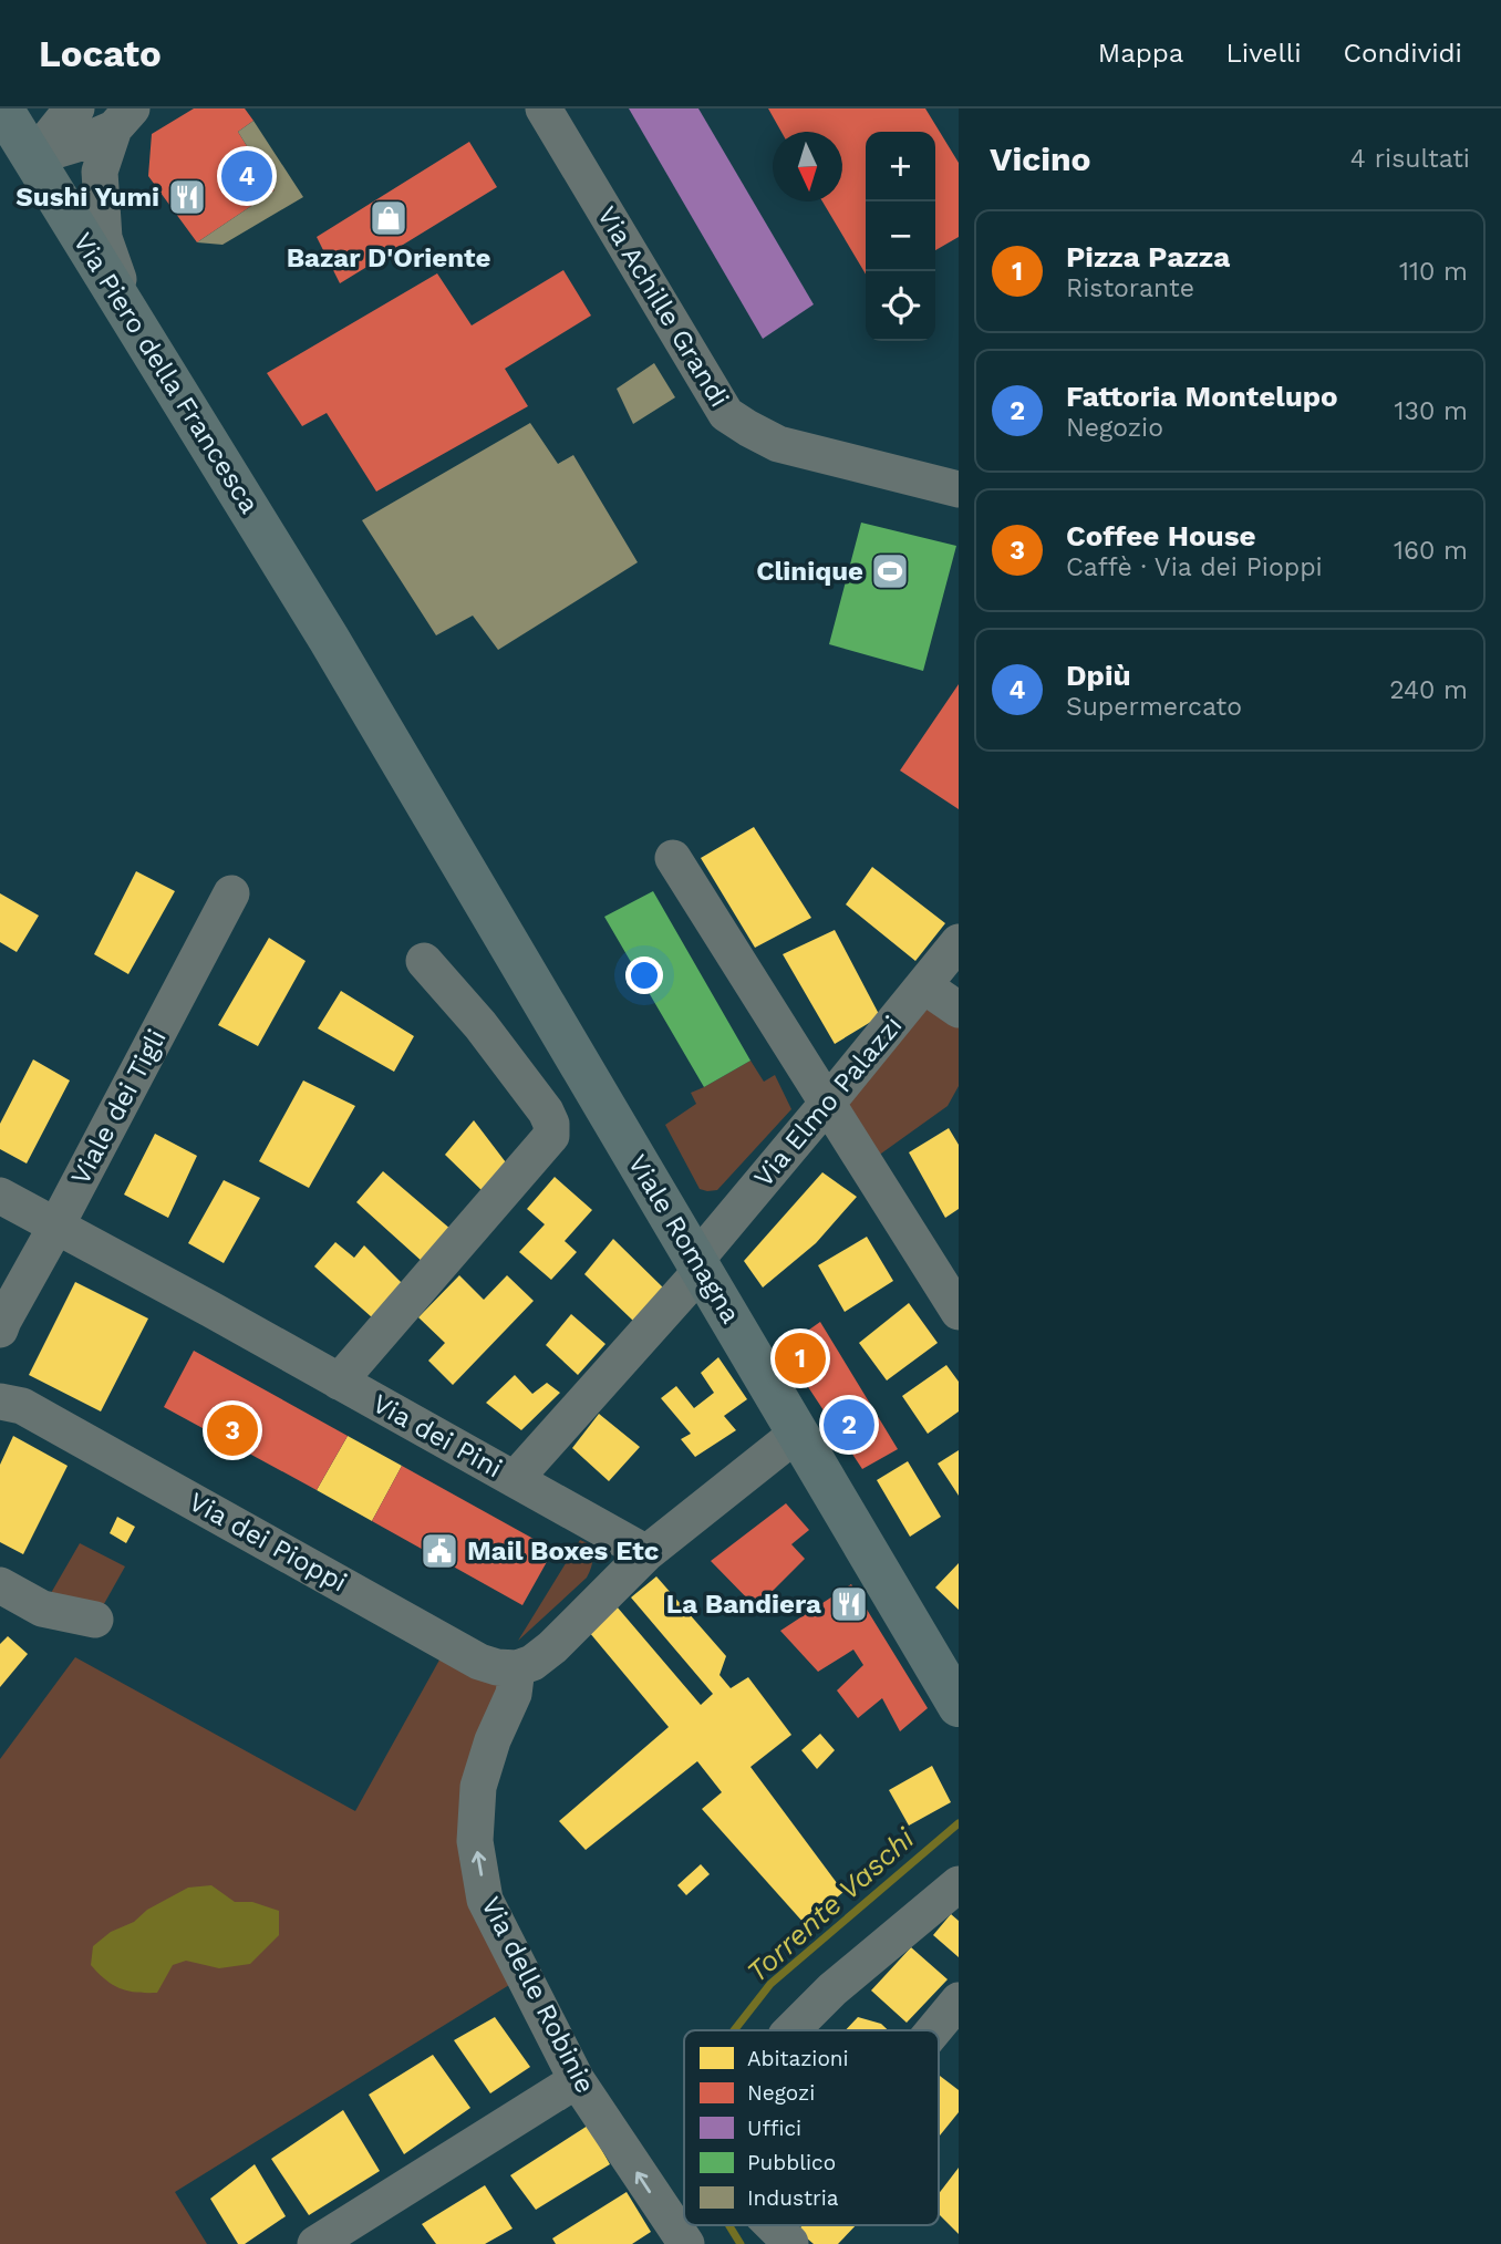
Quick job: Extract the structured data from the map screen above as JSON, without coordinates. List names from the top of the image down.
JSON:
{
  "streets": {
    "main road": ["Via Piero della Francesca", "Viale Romagna"],
    "street": [
      "Via Achille Grandi",
      "Via Elmo Palazzi",
      "Viale dei Tigli",
      "Via dei Pini",
      "Via dei Pioppi",
      "Via delle Robinie"
    ]
  },
  "crossings": [
    ["Via Piero della Francesca", "Viale Romagna"],
    ["Via Elmo Palazzi", "Viale Romagna"],
    ["Via Elmo Palazzi", "Via dei Pini"],
    ["Viale dei Tigli", "Via dei Pini"],
    ["Via dei Pioppi", "Via delle Robinie"]
  ],
  "one_way": ["Via delle Robinie"],
  "water": ["Torrente Vaschi"],
  "places": {
    "restaurant": ["Sushi Yumi", "La Bandiera"],
    "shop": ["Bazar D'Oriente"],
    "sports": ["Clinique"],
    "public building": ["Mail Boxes Etc"]
  },
  "legend": [
    "Abitazioni",
    "Negozi",
    "Uffici",
    "Pubblico",
    "Industria"
  ],
  "north": "bottom",
  "page": {
    "header": "Locato",
    "nav": ["Mappa", "Livelli", "Condividi"],
    "heading": ["Vicino", "4 risultati"],
    "map_buttons": ["+", "−"],
    "pins": [
      "4",
      "1",
      "2",
      "3"
    ],
    "list": [
      {
        "mark": "1",
        "name": "Pizza Pazza",
        "note": "Ristorante",
        "value": "110 m"
      },
      {
        "mark": "2",
        "name": "Fattoria Montelupo",
        "note": "Negozio",
        "value": "130 m"
      },
      {
        "mark": "3",
        "name": "Coffee House",
        "note": "Caffè · Via dei Pioppi",
        "value": "160 m"
      },
      {
        "mark": "4",
        "name": "Dpiù",
        "note": "Supermercato",
        "value": "240 m"
      }
    ]
  }
}
